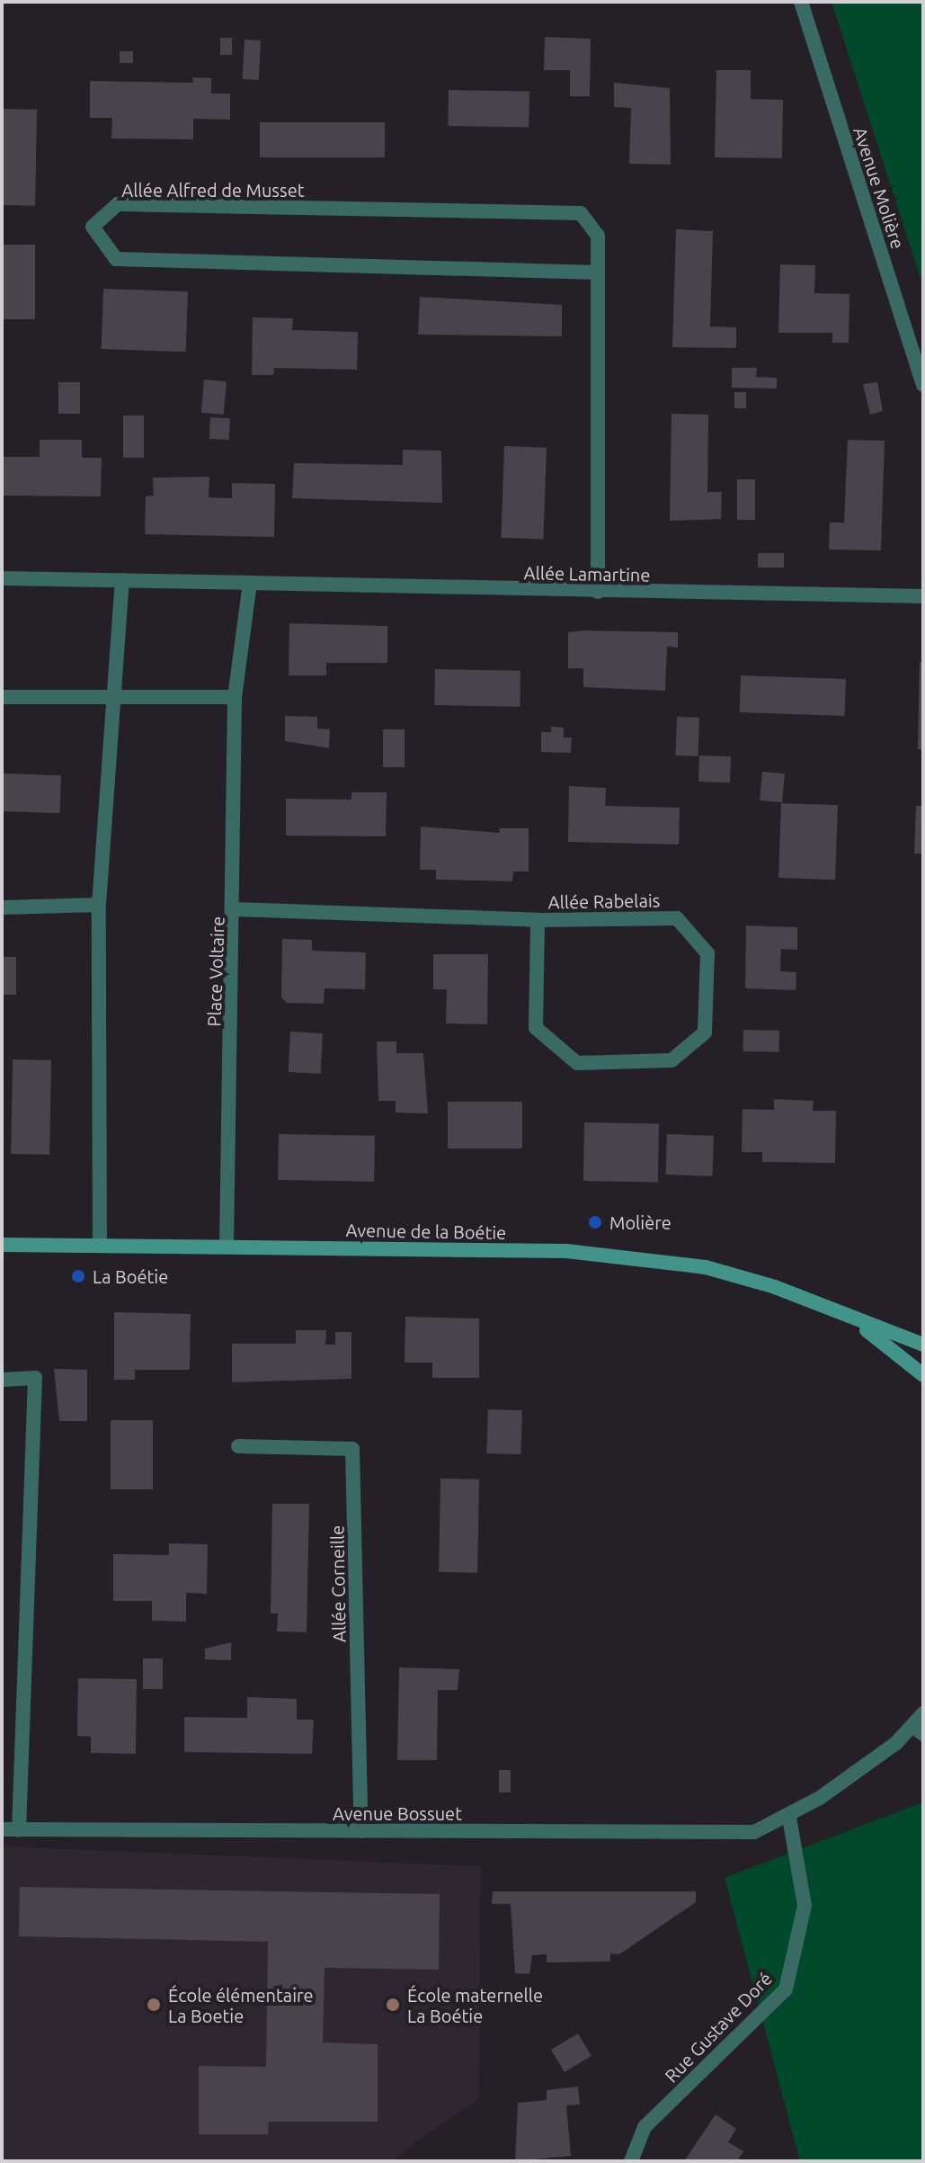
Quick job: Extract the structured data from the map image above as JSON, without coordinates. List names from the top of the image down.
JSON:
{
  "streets": {
    "main road": ["Avenue de la Boétie"],
    "street": [
      "Avenue Molière",
      "Allée Alfred de Musset",
      "Allée Lamartine",
      "Allée Rabelais",
      "Place Voltaire",
      "Allée Corneille",
      "Avenue Bossuet",
      "Rue Gustave Doré"
    ]
  },
  "crossings": [
    ["Allée Alfred de Musset", "Allée Lamartine"],
    ["Allée Lamartine", "Place Voltaire"],
    ["Allée Rabelais", "Place Voltaire"],
    ["Place Voltaire", "Avenue de la Boétie"],
    ["Allée Corneille", "Avenue Bossuet"],
    ["Avenue Bossuet", "Rue Gustave Doré"]
  ],
  "places": [
    "Molière",
    "La Boétie",
    "École élémentaire La Boetie",
    "École maternelle La Boétie"
  ]
}
